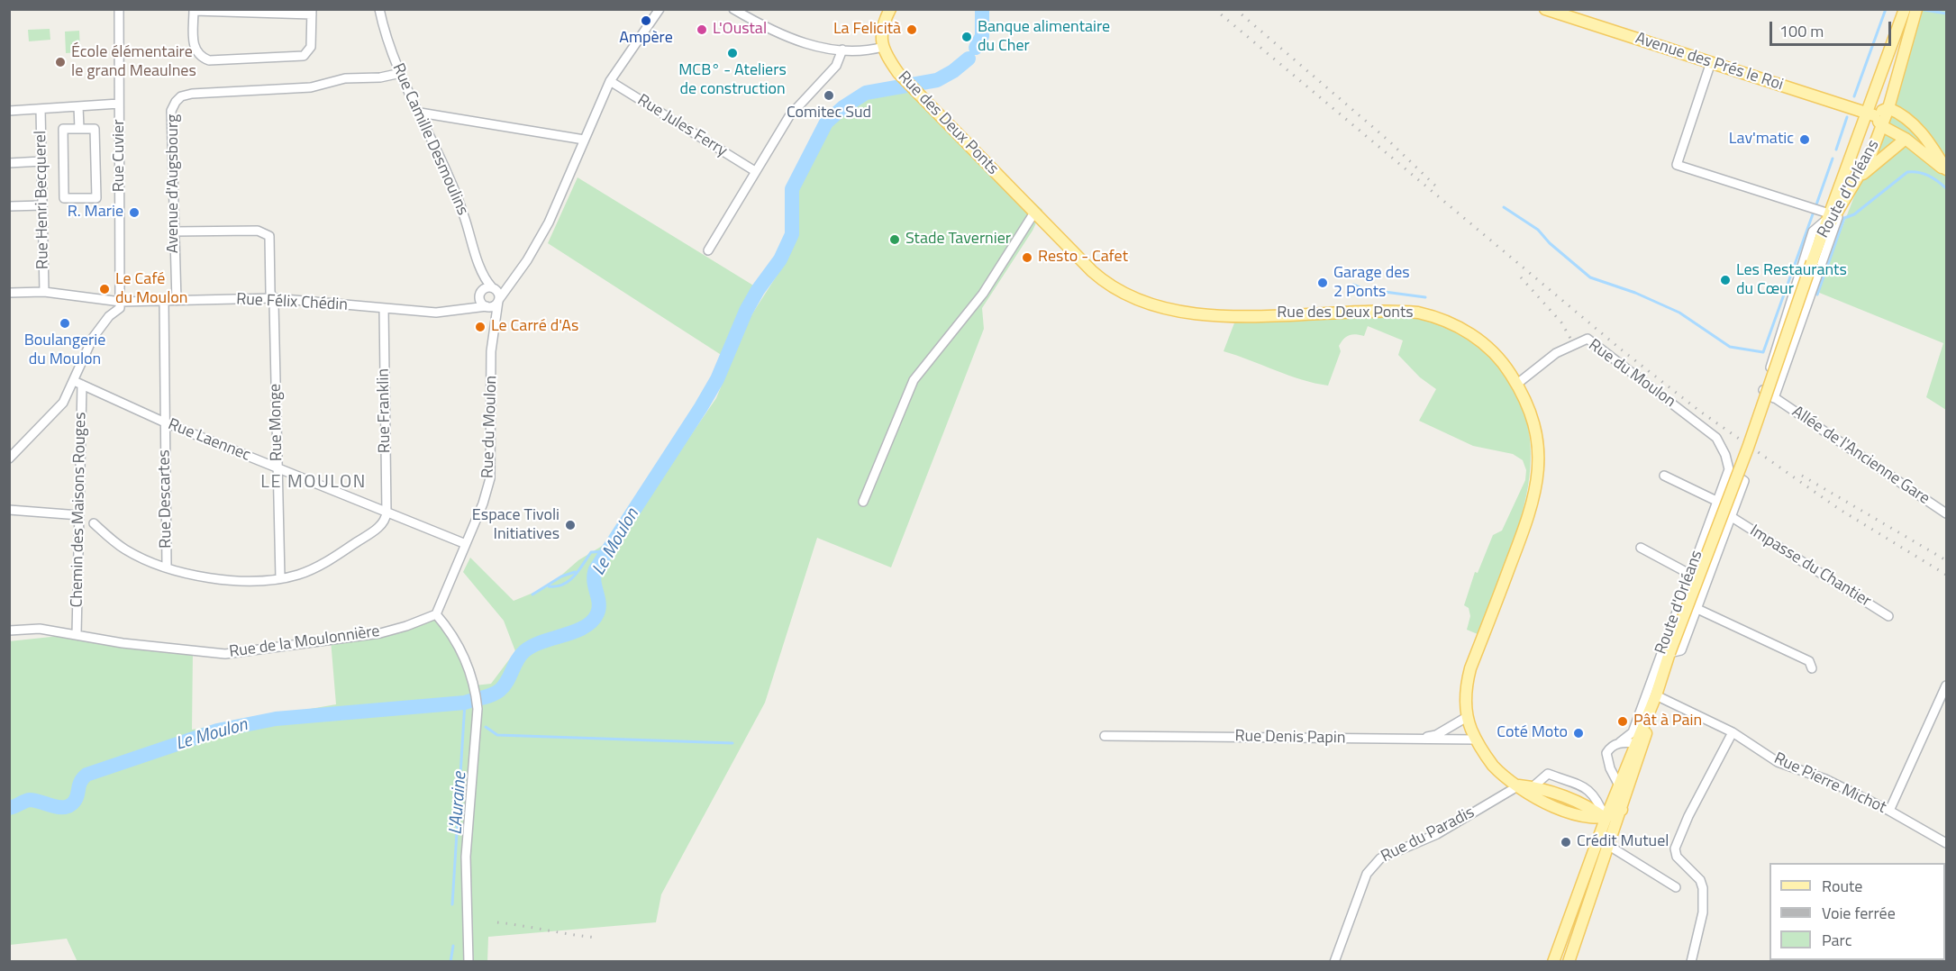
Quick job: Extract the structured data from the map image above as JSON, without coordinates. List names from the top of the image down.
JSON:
{
  "streets": {
    "main road": ["Avenue des Prés le Roi", "Rue des Deux Ponts", "Route d'Orléans"],
    "street": [
      "Rue Jules Ferry",
      "Rue Camille Desmoulins",
      "Rue Cuvier",
      "Avenue d'Augsbourg",
      "Rue Henri Becquerel",
      "Rue Félix Chédin",
      "Rue du Moulon",
      "Rue Franklin",
      "Rue Monge",
      "Rue Laennec",
      "Allée de l'Ancienne Gare",
      "Rue Descartes",
      "Chemin des Maisons Rouges",
      "Impasse du Chantier",
      "Rue de la Moulonnière",
      "Rue Denis Papin",
      "Rue Pierre Michot",
      "Rue du Paradis"
    ]
  },
  "crossings": [
    ["Avenue des Prés le Roi", "Route d'Orléans"],
    ["Rue des Deux Ponts", "Route d'Orléans"],
    ["Rue des Deux Ponts", "Rue du Moulon"],
    ["Rue des Deux Ponts", "Rue Denis Papin"],
    ["Rue des Deux Ponts", "Rue du Paradis"],
    ["Rue Camille Desmoulins", "Avenue d'Augsbourg"],
    ["Rue Camille Desmoulins", "Rue Félix Chédin"],
    ["Rue Camille Desmoulins", "Rue du Moulon"],
    ["Rue Cuvier", "Rue Félix Chédin"],
    ["Avenue d'Augsbourg", "Rue Félix Chédin"],
    ["Avenue d'Augsbourg", "Rue Monge"],
    ["Route d'Orléans", "Rue du Moulon"],
    ["Route d'Orléans", "Impasse du Chantier"],
    ["Route d'Orléans", "Rue Pierre Michot"],
    ["Rue Henri Becquerel", "Rue Félix Chédin"],
    ["Rue Félix Chédin", "Rue du Moulon"],
    ["Rue Félix Chédin", "Rue Franklin"],
    ["Rue Félix Chédin", "Rue Monge"],
    ["Rue Félix Chédin", "Rue Descartes"],
    ["Rue du Moulon", "Rue Laennec"],
    ["Rue du Moulon", "Rue de la Moulonnière"],
    ["Rue Franklin", "Rue Laennec"],
    ["Rue Monge", "Rue Laennec"],
    ["Rue Laennec", "Rue Descartes"],
    ["Rue Laennec", "Chemin des Maisons Rouges"],
    ["Chemin des Maisons Rouges", "Rue de la Moulonnière"]
  ],
  "districts": ["LE MOULON"],
  "water": ["Le Moulon", "L'Auraine"],
  "places": [
    "Ampère",
    "L'Oustal",
    "La Felicità",
    "Banque alimentaire du Cher",
    "MCB° - Ateliers de construction",
    "École élémentaire le grand Meaulnes",
    "Comitec Sud",
    "Lav'matic",
    "R. Marie",
    "Stade Tavernier",
    "Resto - Cafet",
    "Les Restaurants du Cœur",
    "Garage des 2 Ponts",
    "Le Café du Moulon",
    "Boulangerie du Moulon",
    "Le Carré d'As",
    "Espace Tivoli Initiatives",
    "Pât à Pain",
    "Coté Moto",
    "Crédit Mutuel"
  ],
  "legend": ["Route", "Voie ferrée", "Parc"],
  "scale_bar": "100 m"
}
